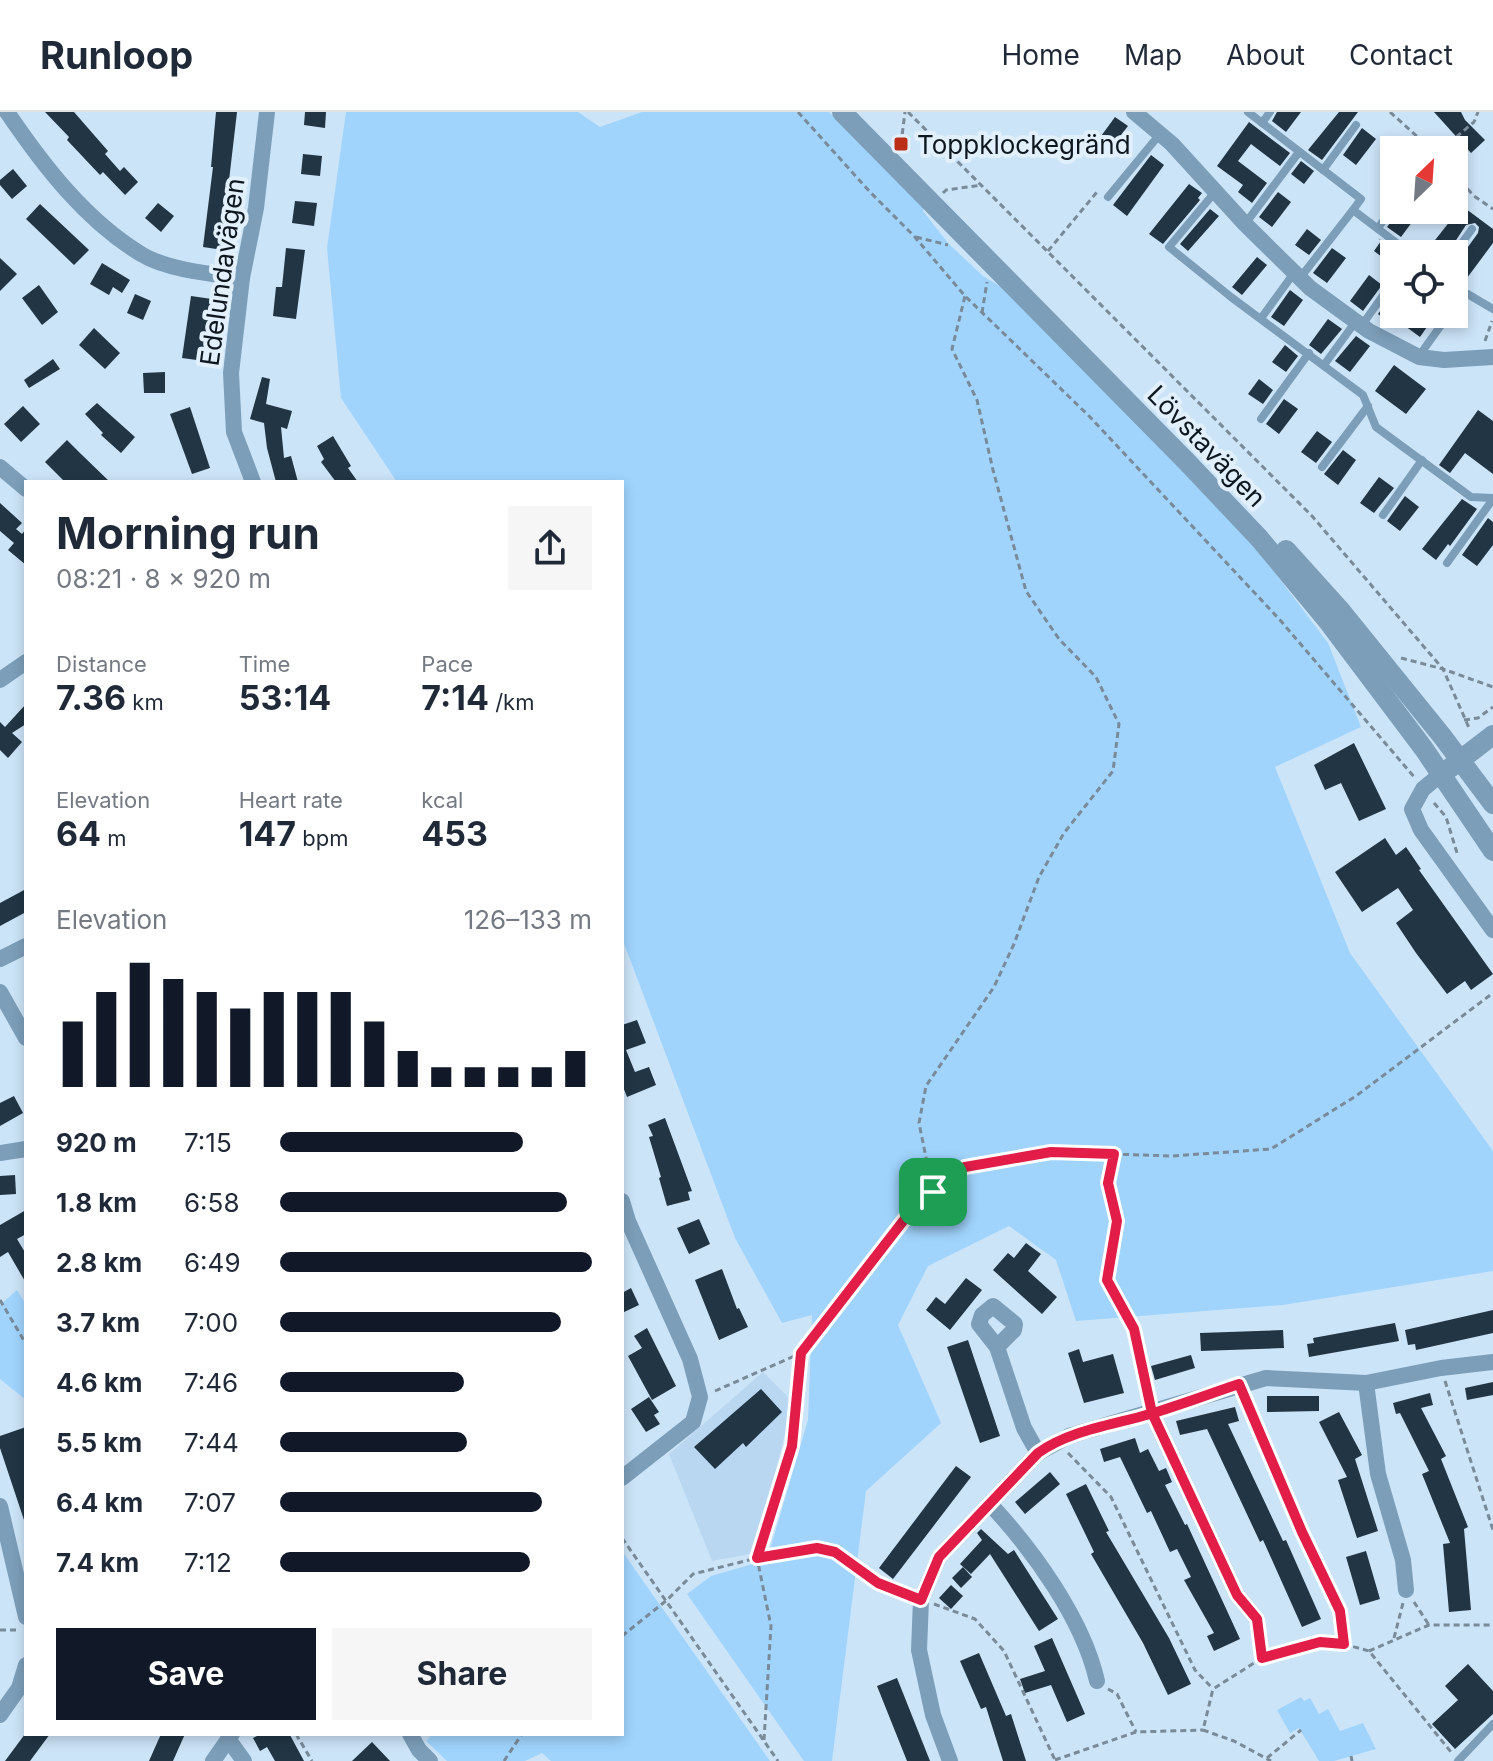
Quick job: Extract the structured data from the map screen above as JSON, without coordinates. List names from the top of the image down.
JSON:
{
  "streets": {
    "street": ["Edelundavägen", "Lövstavägen"]
  },
  "places": {
    "transit": ["Toppklockegränd"]
  },
  "north": "top right",
  "page": {
    "header": "Runloop",
    "nav": [
      "Home",
      "Map",
      "About",
      "Contact"
    ],
    "heading": ["Morning run", "08:21 · 8 × 920 m"],
    "stats": [
      ["Distance", "7.36 km"],
      ["Time", "53:14"],
      ["Pace", "7:14 /km"],
      ["Elevation", "64 m"],
      ["Heart rate", "147 bpm"],
      ["kcal", "453"]
    ],
    "chart": ["Elevation", "126–133 m"],
    "list": [
      {
        "name": "920 m",
        "note": "7:15"
      },
      {
        "name": "1.8 km",
        "note": "6:58"
      },
      {
        "name": "2.8 km",
        "note": "6:49"
      },
      {
        "name": "3.7 km",
        "note": "7:00"
      },
      {
        "name": "4.6 km",
        "note": "7:46"
      },
      {
        "name": "5.5 km",
        "note": "7:44"
      },
      {
        "name": "6.4 km",
        "note": "7:07"
      },
      {
        "name": "7.4 km",
        "note": "7:12"
      }
    ],
    "buttons": ["Save", "Share"]
  }
}
